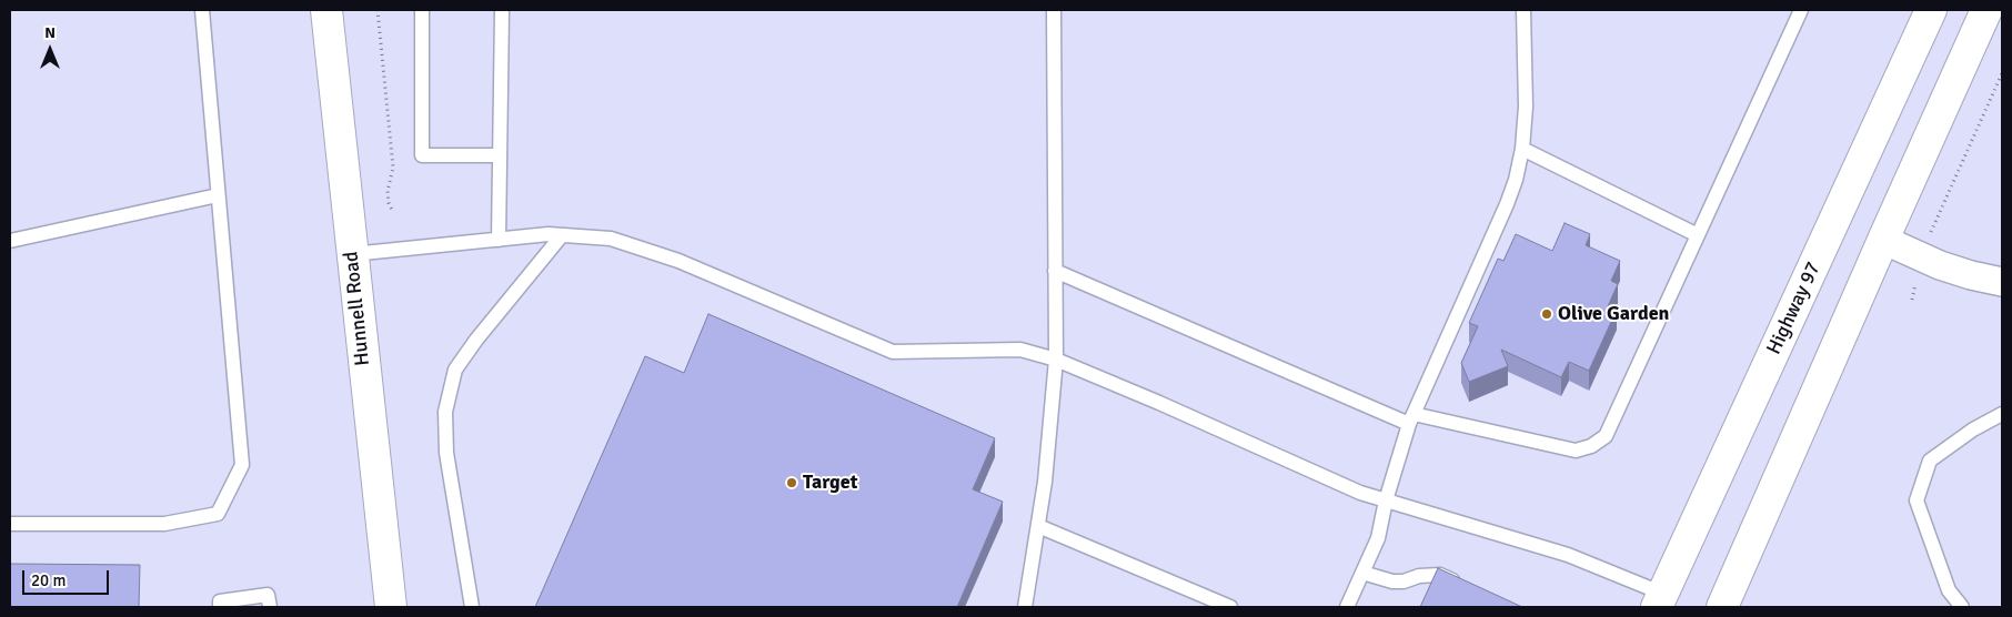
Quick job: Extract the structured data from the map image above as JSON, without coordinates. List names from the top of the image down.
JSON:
{
  "streets": {
    "main road": ["Hunnell Road", "Highway 97"]
  },
  "places": ["Olive Garden", "Target"],
  "scale_bar": "20 m",
  "north": "top"
}
